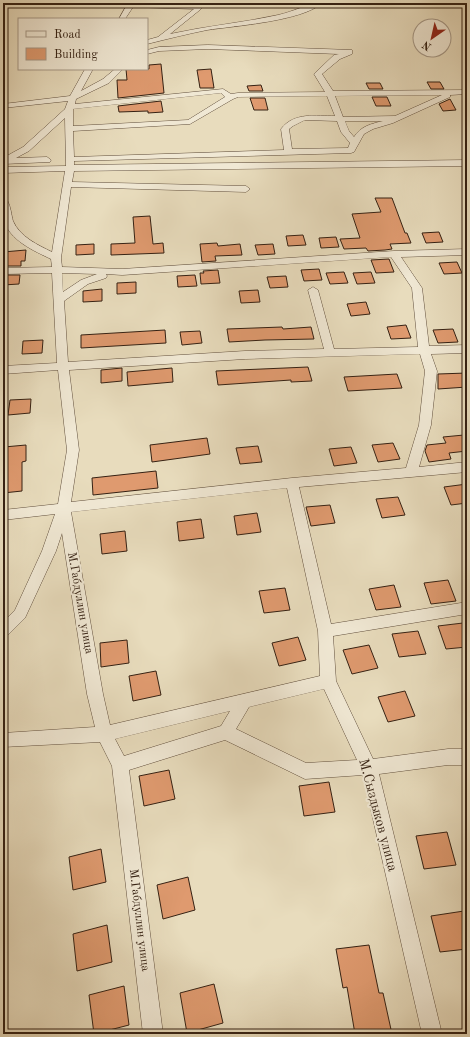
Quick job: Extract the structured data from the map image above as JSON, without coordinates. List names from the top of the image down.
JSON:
{
  "streets": {
    "street": ["М.Габдуллин улица", "М.Сыздыков улица"]
  },
  "legend": ["Road", "Building"],
  "north": "bottom left"
}
